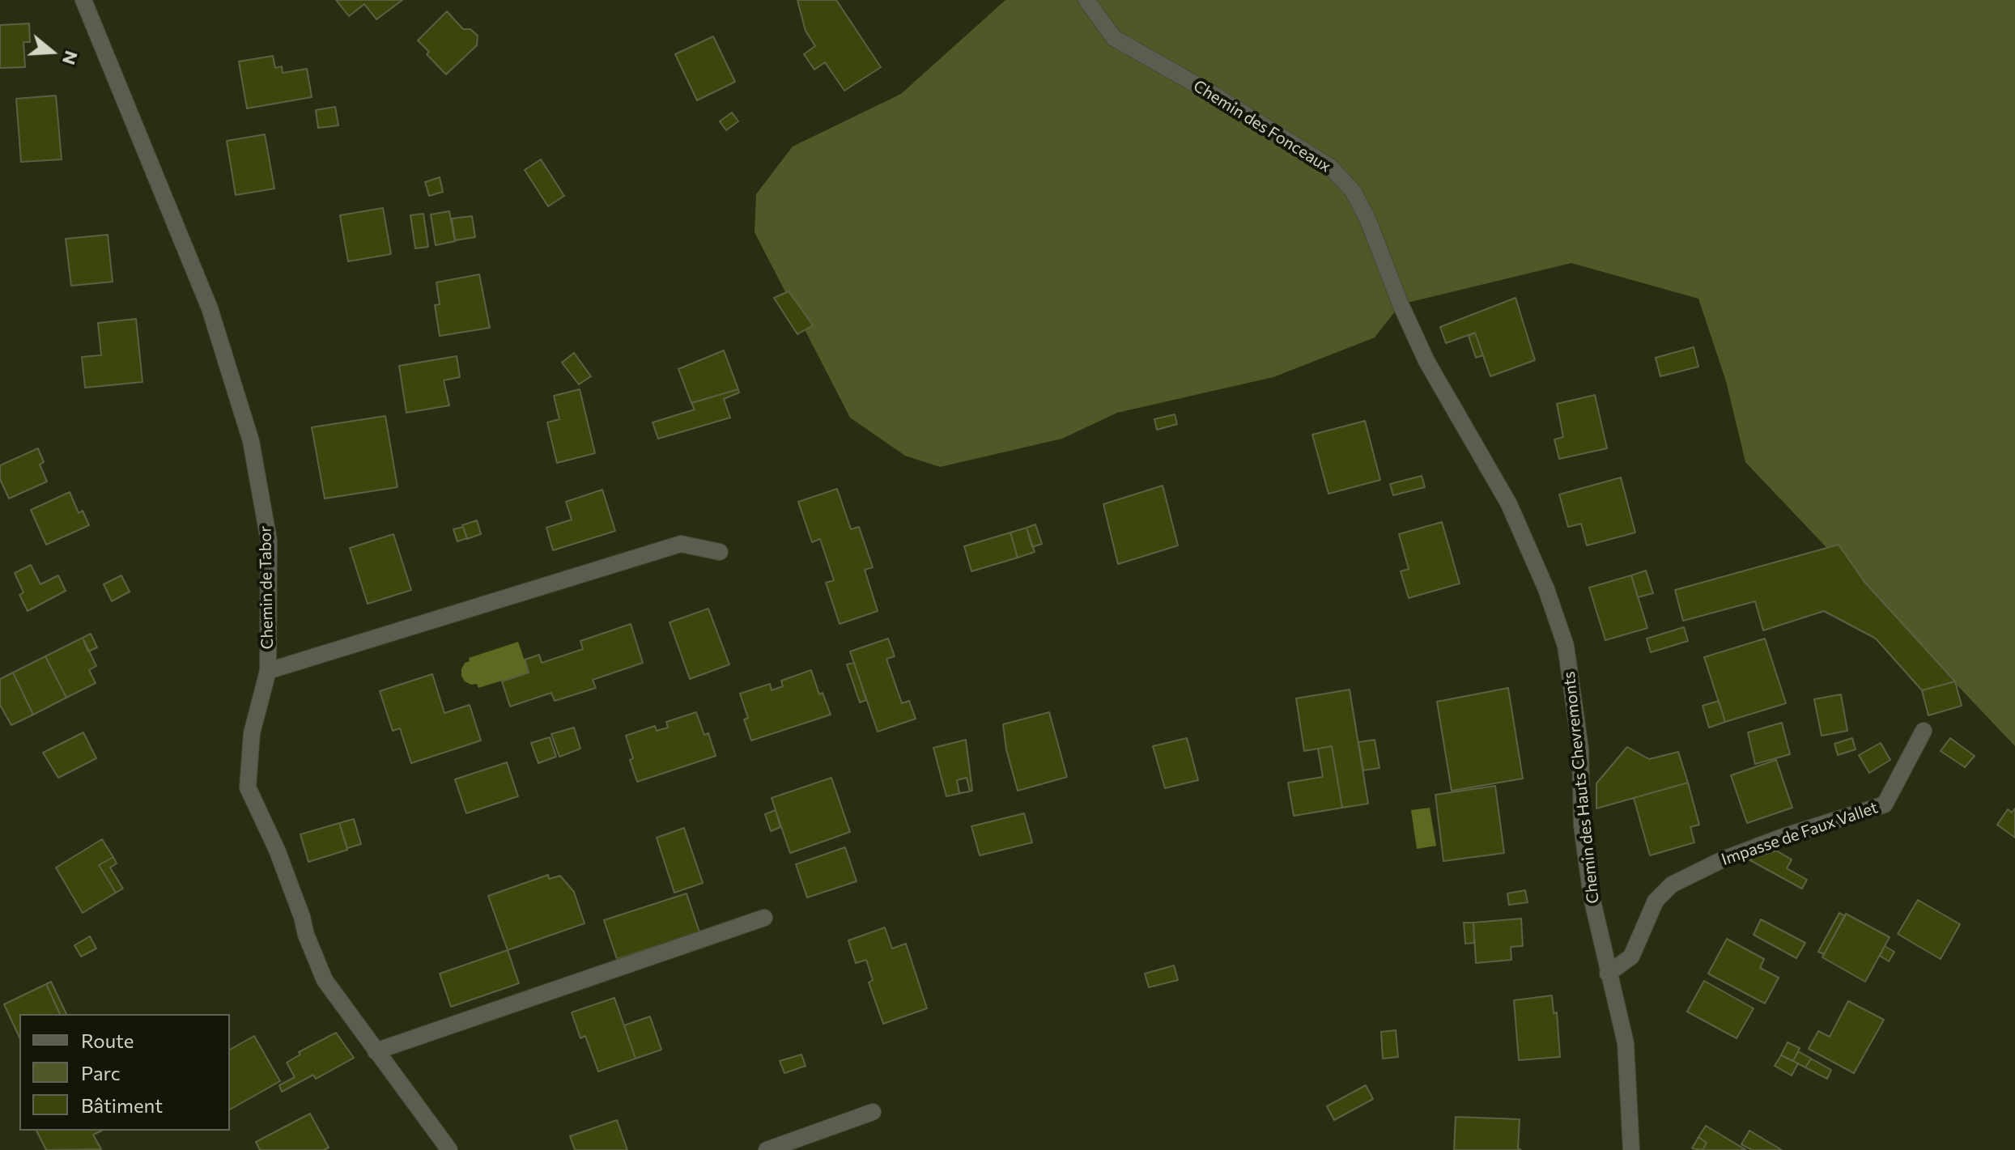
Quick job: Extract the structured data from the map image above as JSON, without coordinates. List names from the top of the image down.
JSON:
{
  "streets": {
    "street": [
      "Chemin des Fonceaux",
      "Chemin de Tabor",
      "Chemin des Hauts Chevremonts",
      "Impasse de Faux Vallet"
    ]
  },
  "crossings": [
    ["Chemin des Fonceaux", "Chemin des Hauts Chevremonts"],
    ["Chemin des Hauts Chevremonts", "Impasse de Faux Vallet"]
  ],
  "legend": ["Route", "Parc", "Bâtiment"],
  "north": "right"
}
